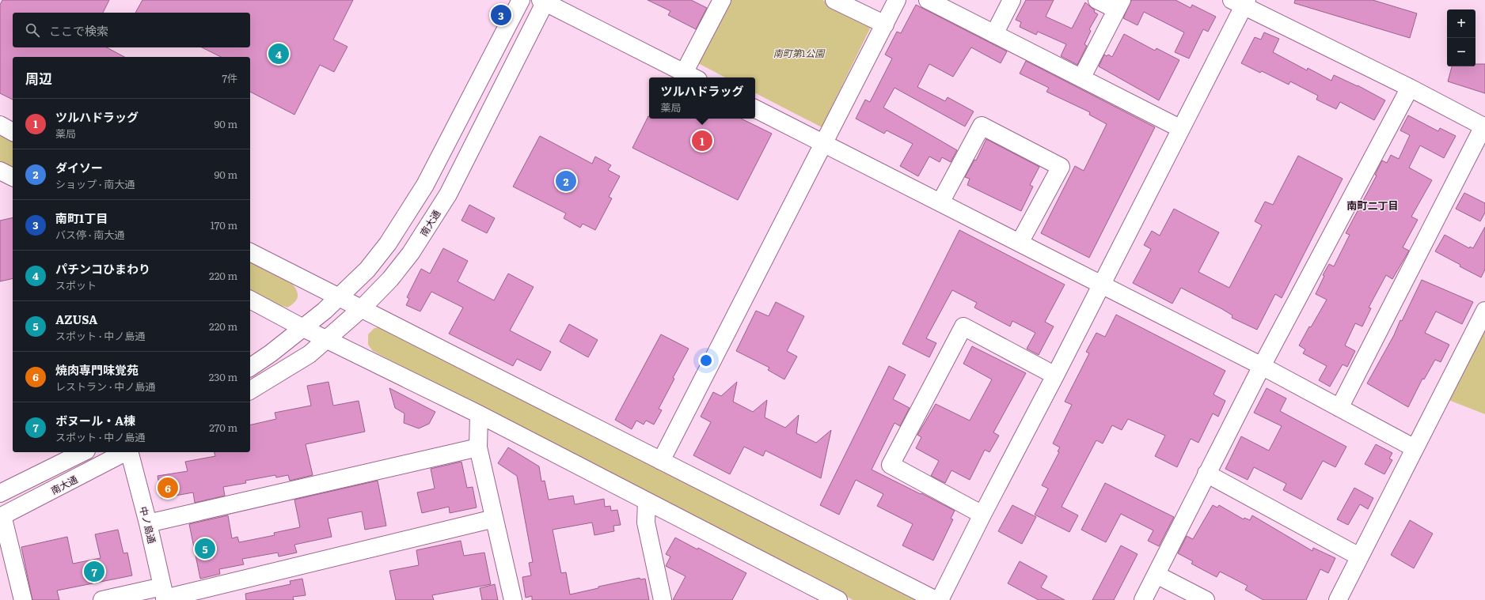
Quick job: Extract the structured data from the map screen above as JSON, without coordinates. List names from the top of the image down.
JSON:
{
  "streets": {
    "street": ["南大通", "中ノ島通"]
  },
  "districts": ["南町二丁目"],
  "parks": ["南町第1公園"],
  "page": {
    "pins": [
      "3",
      "4",
      "1",
      "2",
      "6",
      "5",
      "7"
    ],
    "map_buttons": ["+", "−"],
    "search": "ここで検索",
    "heading": ["周辺", "7件"],
    "popup": ["ツルハドラッグ", "薬局"],
    "list": [
      {
        "mark": "1",
        "name": "ツルハドラッグ",
        "note": "薬局",
        "value": "90 m"
      },
      {
        "mark": "2",
        "name": "ダイソー",
        "note": "ショップ · 南大通",
        "value": "90 m"
      },
      {
        "mark": "3",
        "name": "南町1丁目",
        "note": "バス停 · 南大通",
        "value": "170 m"
      },
      {
        "mark": "4",
        "name": "パチンコひまわり",
        "note": "スポット",
        "value": "220 m"
      },
      {
        "mark": "5",
        "name": "AZUSA",
        "note": "スポット · 中ノ島通",
        "value": "220 m"
      },
      {
        "mark": "6",
        "name": "焼肉専門味覚苑",
        "note": "レストラン · 中ノ島通",
        "value": "230 m"
      },
      {
        "mark": "7",
        "name": "ボヌール・A棟",
        "note": "スポット · 中ノ島通",
        "value": "270 m"
      }
    ]
  }
}
